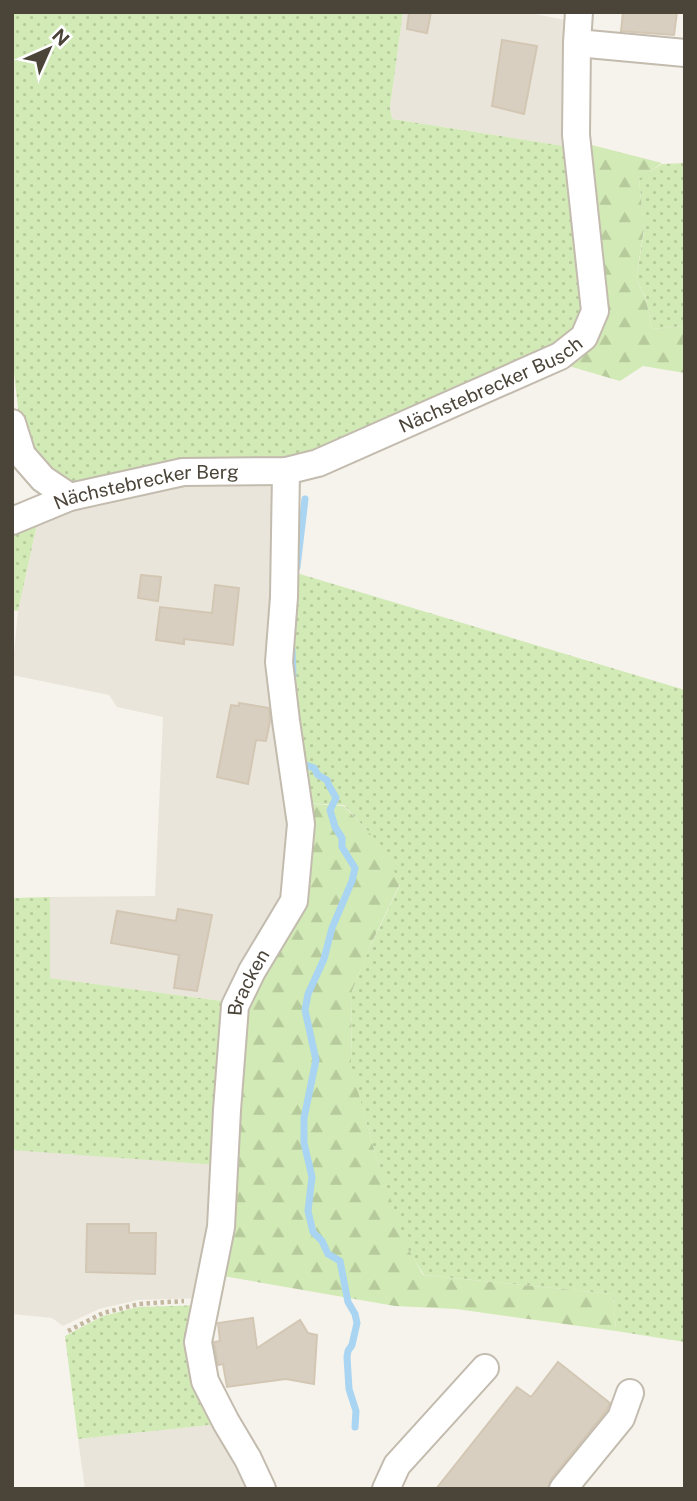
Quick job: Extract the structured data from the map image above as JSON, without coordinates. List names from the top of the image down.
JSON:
{
  "streets": {
    "street": ["Nächstebrecker Busch", "Nächstebrecker Berg", "Bracken"]
  },
  "crossings": [
    ["Nächstebrecker Busch", "Nächstebrecker Berg"],
    ["Nächstebrecker Busch", "Bracken"],
    ["Nächstebrecker Berg", "Bracken"]
  ],
  "north": "top right"
}
